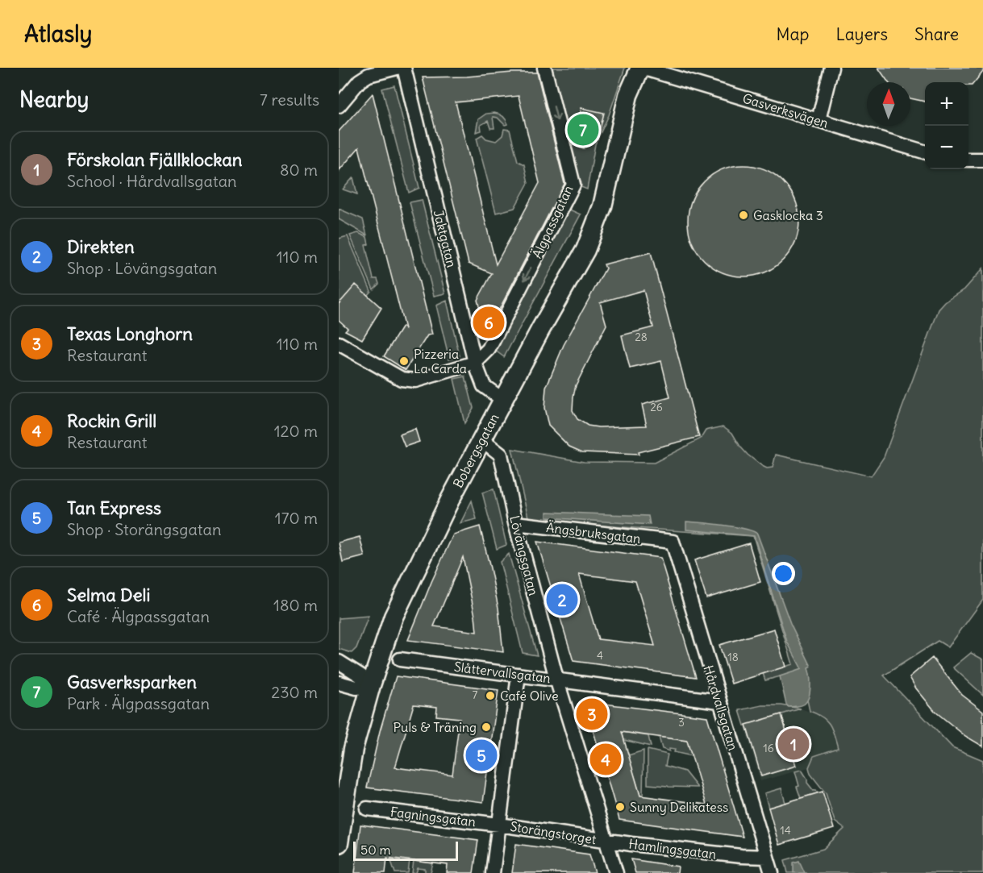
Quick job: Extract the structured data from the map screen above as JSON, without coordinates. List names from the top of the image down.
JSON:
{
  "streets": {
    "street": [
      "Gasverksvägen",
      "Älgpassgatan",
      "Jaktgatan",
      "Bobergsgatan",
      "Ängsbruksgatan",
      "Lövängsgatan",
      "Slåttervallsgatan",
      "Hårdvallsgatan",
      "Fagningsgatan",
      "Storängstorget",
      "Hamlingsgatan"
    ]
  },
  "crossings": [
    ["Gasverksvägen", "Bobergsgatan"],
    ["Älgpassgatan", "Jaktgatan"],
    ["Jaktgatan", "Bobergsgatan"],
    ["Bobergsgatan", "Lövängsgatan"],
    ["Ängsbruksgatan", "Lövängsgatan"],
    ["Ängsbruksgatan", "Hårdvallsgatan"],
    ["Lövängsgatan", "Slåttervallsgatan"],
    ["Lövängsgatan", "Storängstorget"],
    ["Lövängsgatan", "Hamlingsgatan"],
    ["Slåttervallsgatan", "Hårdvallsgatan"],
    ["Hårdvallsgatan", "Hamlingsgatan"],
    ["Fagningsgatan", "Storängstorget"],
    ["Storängstorget", "Hamlingsgatan"]
  ],
  "one_way": ["Älgpassgatan"],
  "places": [
    "Gasklocka 3",
    "Pizzeria La Carda",
    "Café Olive",
    "Puls & Träning",
    "Sunny Delikatess"
  ],
  "house_numbers": [
    "28",
    "26",
    "4",
    "18",
    "7",
    "3",
    "16",
    "14"
  ],
  "scale_bar": "50 m",
  "north": "top",
  "page": {
    "header": "Atlasly",
    "nav": ["Map", "Layers", "Share"],
    "heading": ["Nearby", "7 results"],
    "map_buttons": ["+", "−"],
    "pins": [
      "7",
      "6",
      "2",
      "3",
      "1",
      "5",
      "4"
    ],
    "list": [
      {
        "mark": "1",
        "name": "Förskolan Fjällklockan",
        "note": "School · Hårdvallsgatan",
        "value": "80 m"
      },
      {
        "mark": "2",
        "name": "Direkten",
        "note": "Shop · Lövängsgatan",
        "value": "110 m"
      },
      {
        "mark": "3",
        "name": "Texas Longhorn",
        "note": "Restaurant",
        "value": "110 m"
      },
      {
        "mark": "4",
        "name": "Rockin Grill",
        "note": "Restaurant",
        "value": "120 m"
      },
      {
        "mark": "5",
        "name": "Tan Express",
        "note": "Shop · Storängsgatan",
        "value": "170 m"
      },
      {
        "mark": "6",
        "name": "Selma Deli",
        "note": "Café · Älgpassgatan",
        "value": "180 m"
      },
      {
        "mark": "7",
        "name": "Gasverksparken",
        "note": "Park · Älgpassgatan",
        "value": "230 m"
      }
    ],
    "scale": "50 m"
  }
}
